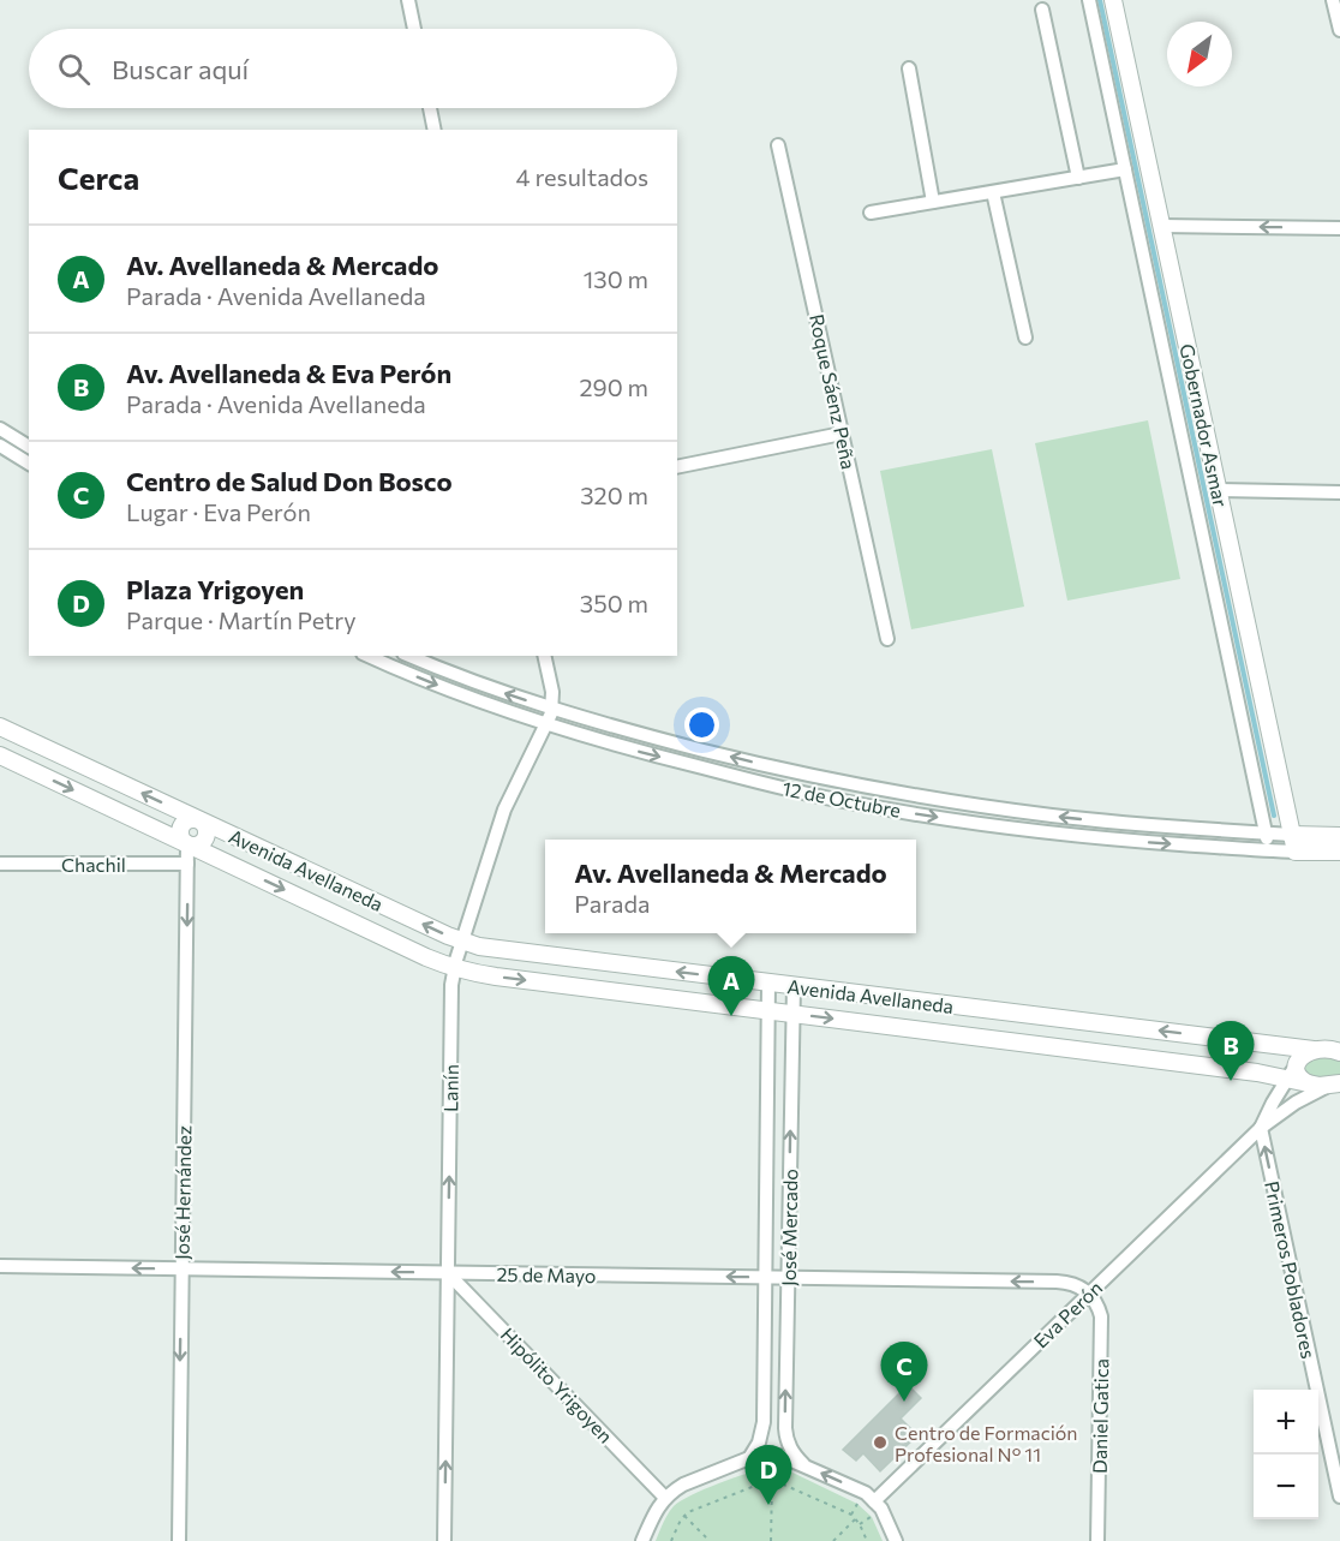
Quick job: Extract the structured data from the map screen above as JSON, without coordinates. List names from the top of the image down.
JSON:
{
  "streets": {
    "street": [
      "Roque Sáenz Peña",
      "Gobernador Asmar",
      "12 de Octubre",
      "Chachil",
      "Avenida Avellaneda",
      "Lanín",
      "José Hernández",
      "José Mercado",
      "Primeros Pobladores",
      "25 de Mayo",
      "Eva Perón",
      "Hipólito Yrigoyen",
      "Daniel Gatica"
    ]
  },
  "crossings": [
    ["Gobernador Asmar", "12 de Octubre"],
    ["12 de Octubre", "Lanín"],
    ["Chachil", "José Hernández"],
    ["Avenida Avellaneda", "Lanín"],
    ["Avenida Avellaneda", "José Hernández"],
    ["Avenida Avellaneda", "José Mercado"],
    ["Avenida Avellaneda", "Eva Perón"],
    ["Lanín", "25 de Mayo"],
    ["Lanín", "Hipólito Yrigoyen"],
    ["José Hernández", "25 de Mayo"],
    ["José Mercado", "25 de Mayo"],
    ["Primeros Pobladores", "Eva Perón"],
    ["25 de Mayo", "Eva Perón"],
    ["25 de Mayo", "Hipólito Yrigoyen"],
    ["25 de Mayo", "Daniel Gatica"],
    ["Eva Perón", "Daniel Gatica"]
  ],
  "one_way": [
    "Lanín",
    "José Hernández",
    "Primeros Pobladores",
    "25 de Mayo"
  ],
  "places": ["Centro de Formación Profesional N° 11"],
  "north": "bottom left",
  "page": {
    "search": "Buscar aquí",
    "heading": ["Cerca", "4 resultados"],
    "list": [
      {
        "mark": "A",
        "name": "Av. Avellaneda & Mercado",
        "note": "Parada · Avenida Avellaneda",
        "value": "130 m"
      },
      {
        "mark": "B",
        "name": "Av. Avellaneda & Eva Perón",
        "note": "Parada · Avenida Avellaneda",
        "value": "290 m"
      },
      {
        "mark": "C",
        "name": "Centro de Salud Don Bosco",
        "note": "Lugar · Eva Perón",
        "value": "320 m"
      },
      {
        "mark": "D",
        "name": "Plaza Yrigoyen",
        "note": "Parque · Martín Petry",
        "value": "350 m"
      }
    ],
    "popup": ["Av. Avellaneda & Mercado", "Parada"],
    "pins": [
      "A",
      "B",
      "C",
      "D"
    ],
    "map_buttons": ["+", "−"]
  }
}
